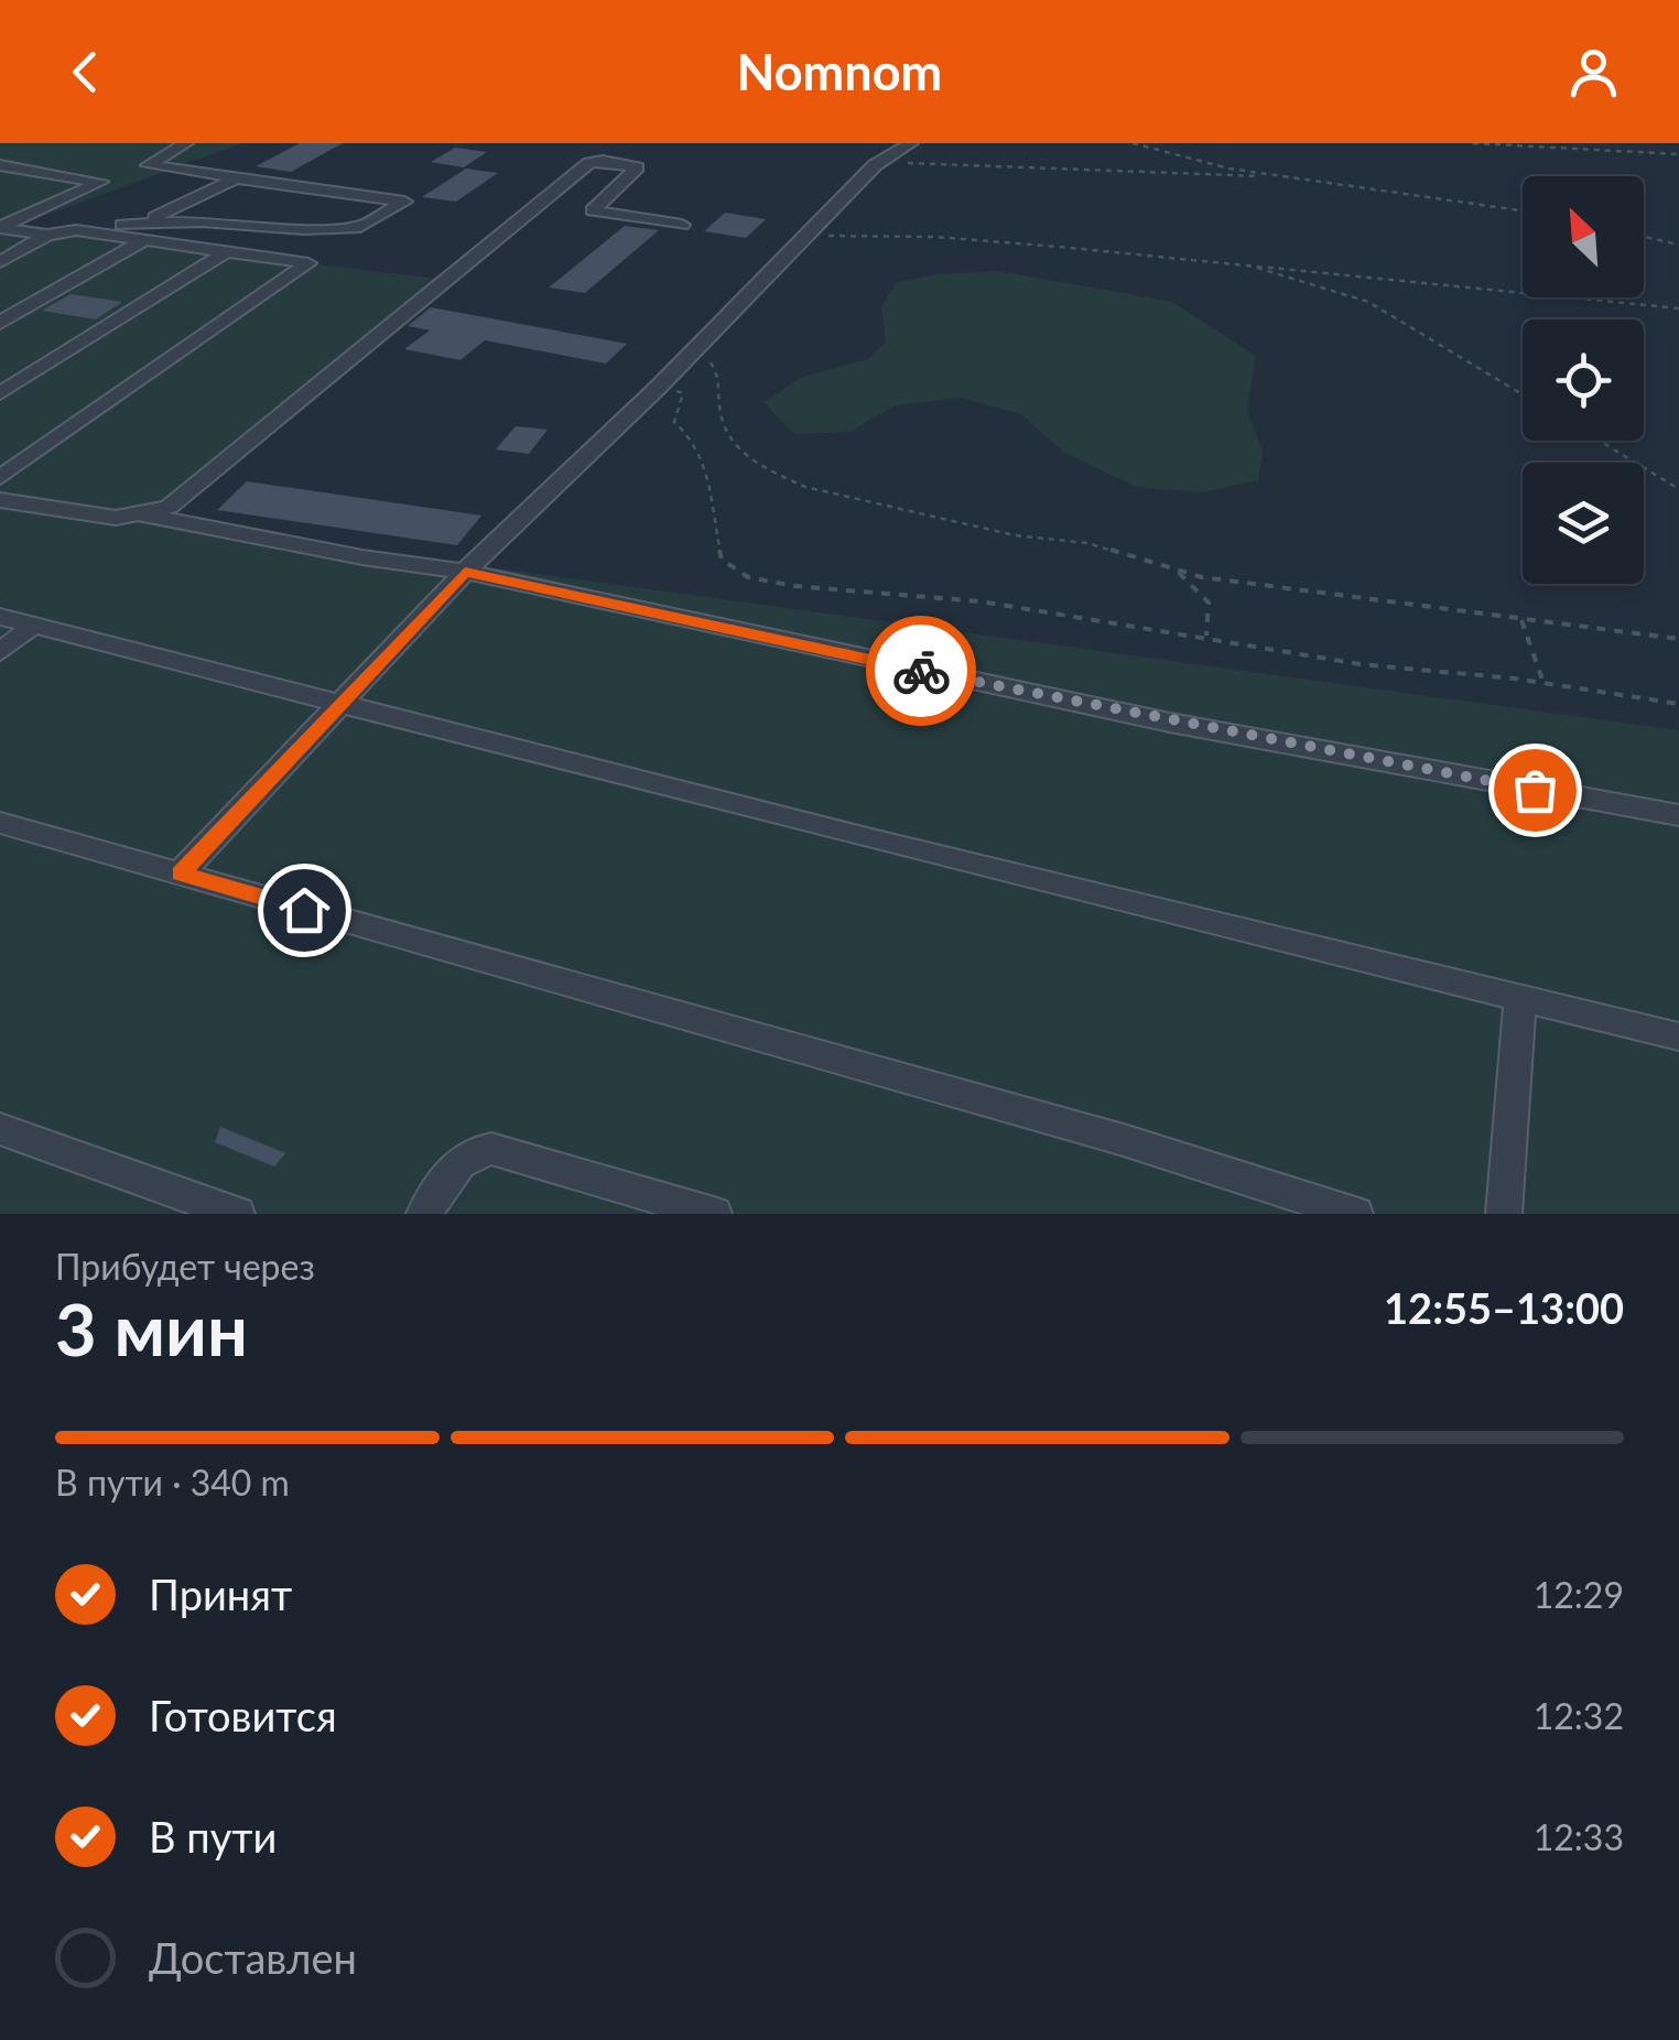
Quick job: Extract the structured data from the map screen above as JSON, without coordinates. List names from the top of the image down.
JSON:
{
  "north": "top left",
  "page": {
    "header": "Nomnom",
    "heading": ["3 мин", "Прибудет через", "12:55–13:00"],
    "bar": "В пути · 340 m",
    "list": [
      ["Принят", "12:29"],
      ["Готовится", "12:32"],
      ["В пути", "12:33"],
      "Доставлен"
    ]
  }
}
